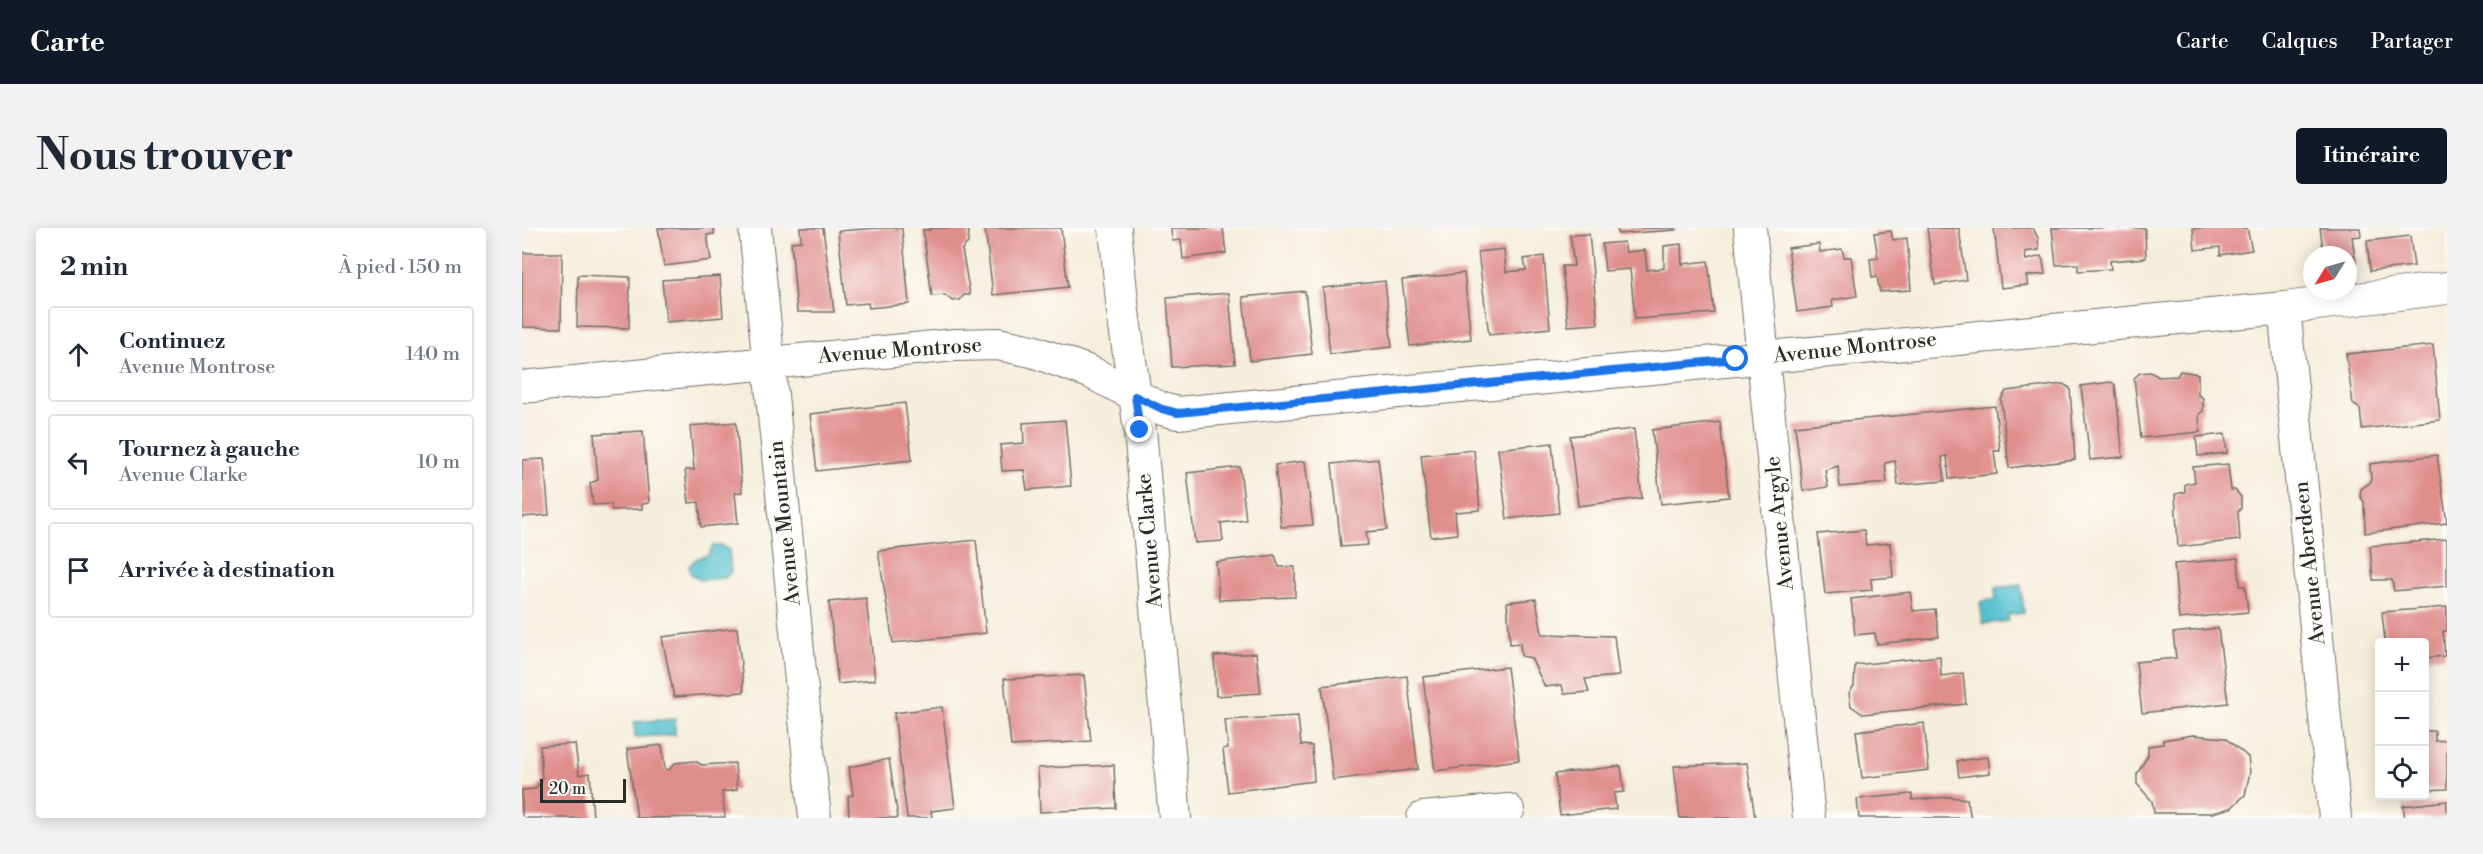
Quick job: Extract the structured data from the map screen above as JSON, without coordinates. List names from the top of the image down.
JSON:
{
  "streets": {
    "street": [
      "Avenue Montrose",
      "Avenue Mountain",
      "Avenue Argyle",
      "Avenue Clarke",
      "Avenue Aberdeen"
    ]
  },
  "crossings": [
    ["Avenue Montrose", "Avenue Mountain"],
    ["Avenue Montrose", "Avenue Argyle"],
    ["Avenue Montrose", "Avenue Clarke"],
    ["Avenue Montrose", "Avenue Aberdeen"]
  ],
  "scale_bar": "20 m",
  "north": "bottom left",
  "page": {
    "header": "Carte",
    "nav": ["Carte", "Calques", "Partager"],
    "buttons": "Itinéraire",
    "title": "Nous trouver",
    "heading": ["2 min", "À pied · 150 m"],
    "list": [
      ["Continuez", "Avenue Montrose", "140 m"],
      ["Tournez à gauche", "Avenue Clarke", "10 m"],
      "Arrivée à destination"
    ],
    "map_buttons": ["+", "−"],
    "scale": "20 m"
  }
}
